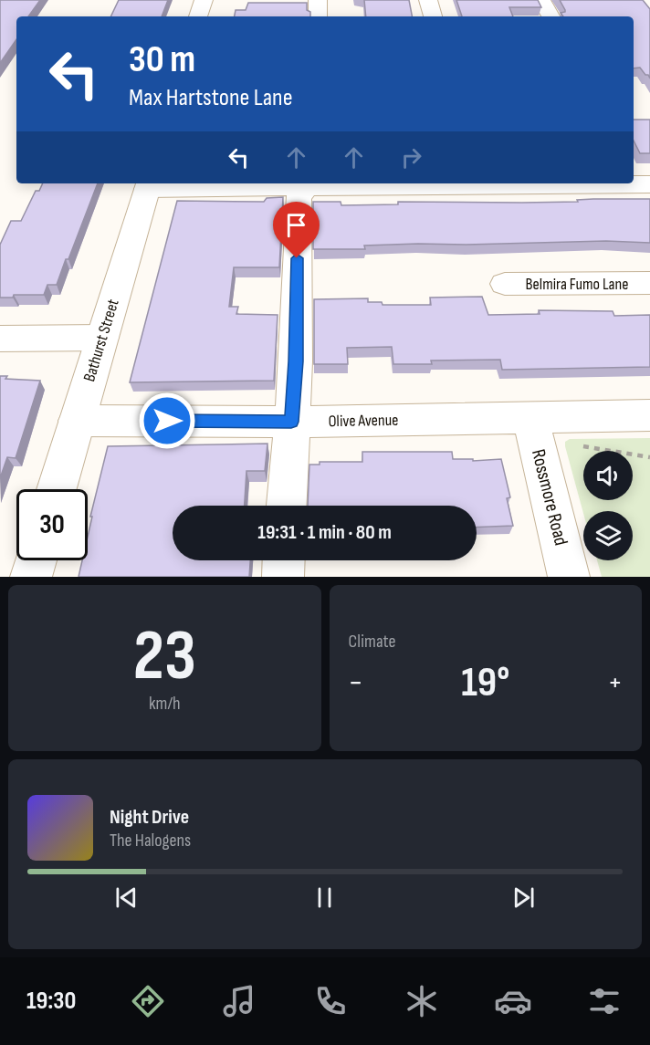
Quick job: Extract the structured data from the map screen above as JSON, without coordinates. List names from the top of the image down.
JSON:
{
  "streets": {
    "street": [
      "Belmira Fumo Lane",
      "Bathurst Street",
      "Olive Avenue",
      "Rossmore Road"
    ]
  },
  "crossings": [
    ["Bathurst Street", "Olive Avenue"],
    ["Olive Avenue", "Rossmore Road"]
  ],
  "page": {
    "turn": ["30 m", "Max Hartstone Lane"],
    "limit": "30",
    "trip": "19:31 · 1 min · 80 m",
    "tile": [
      ["23", "km/h"],
      "Climate"
    ],
    "heat": ["−", "19°", "+"],
    "song": ["Night Drive", "The Halogens"],
    "tabs": "19:30"
  }
}
